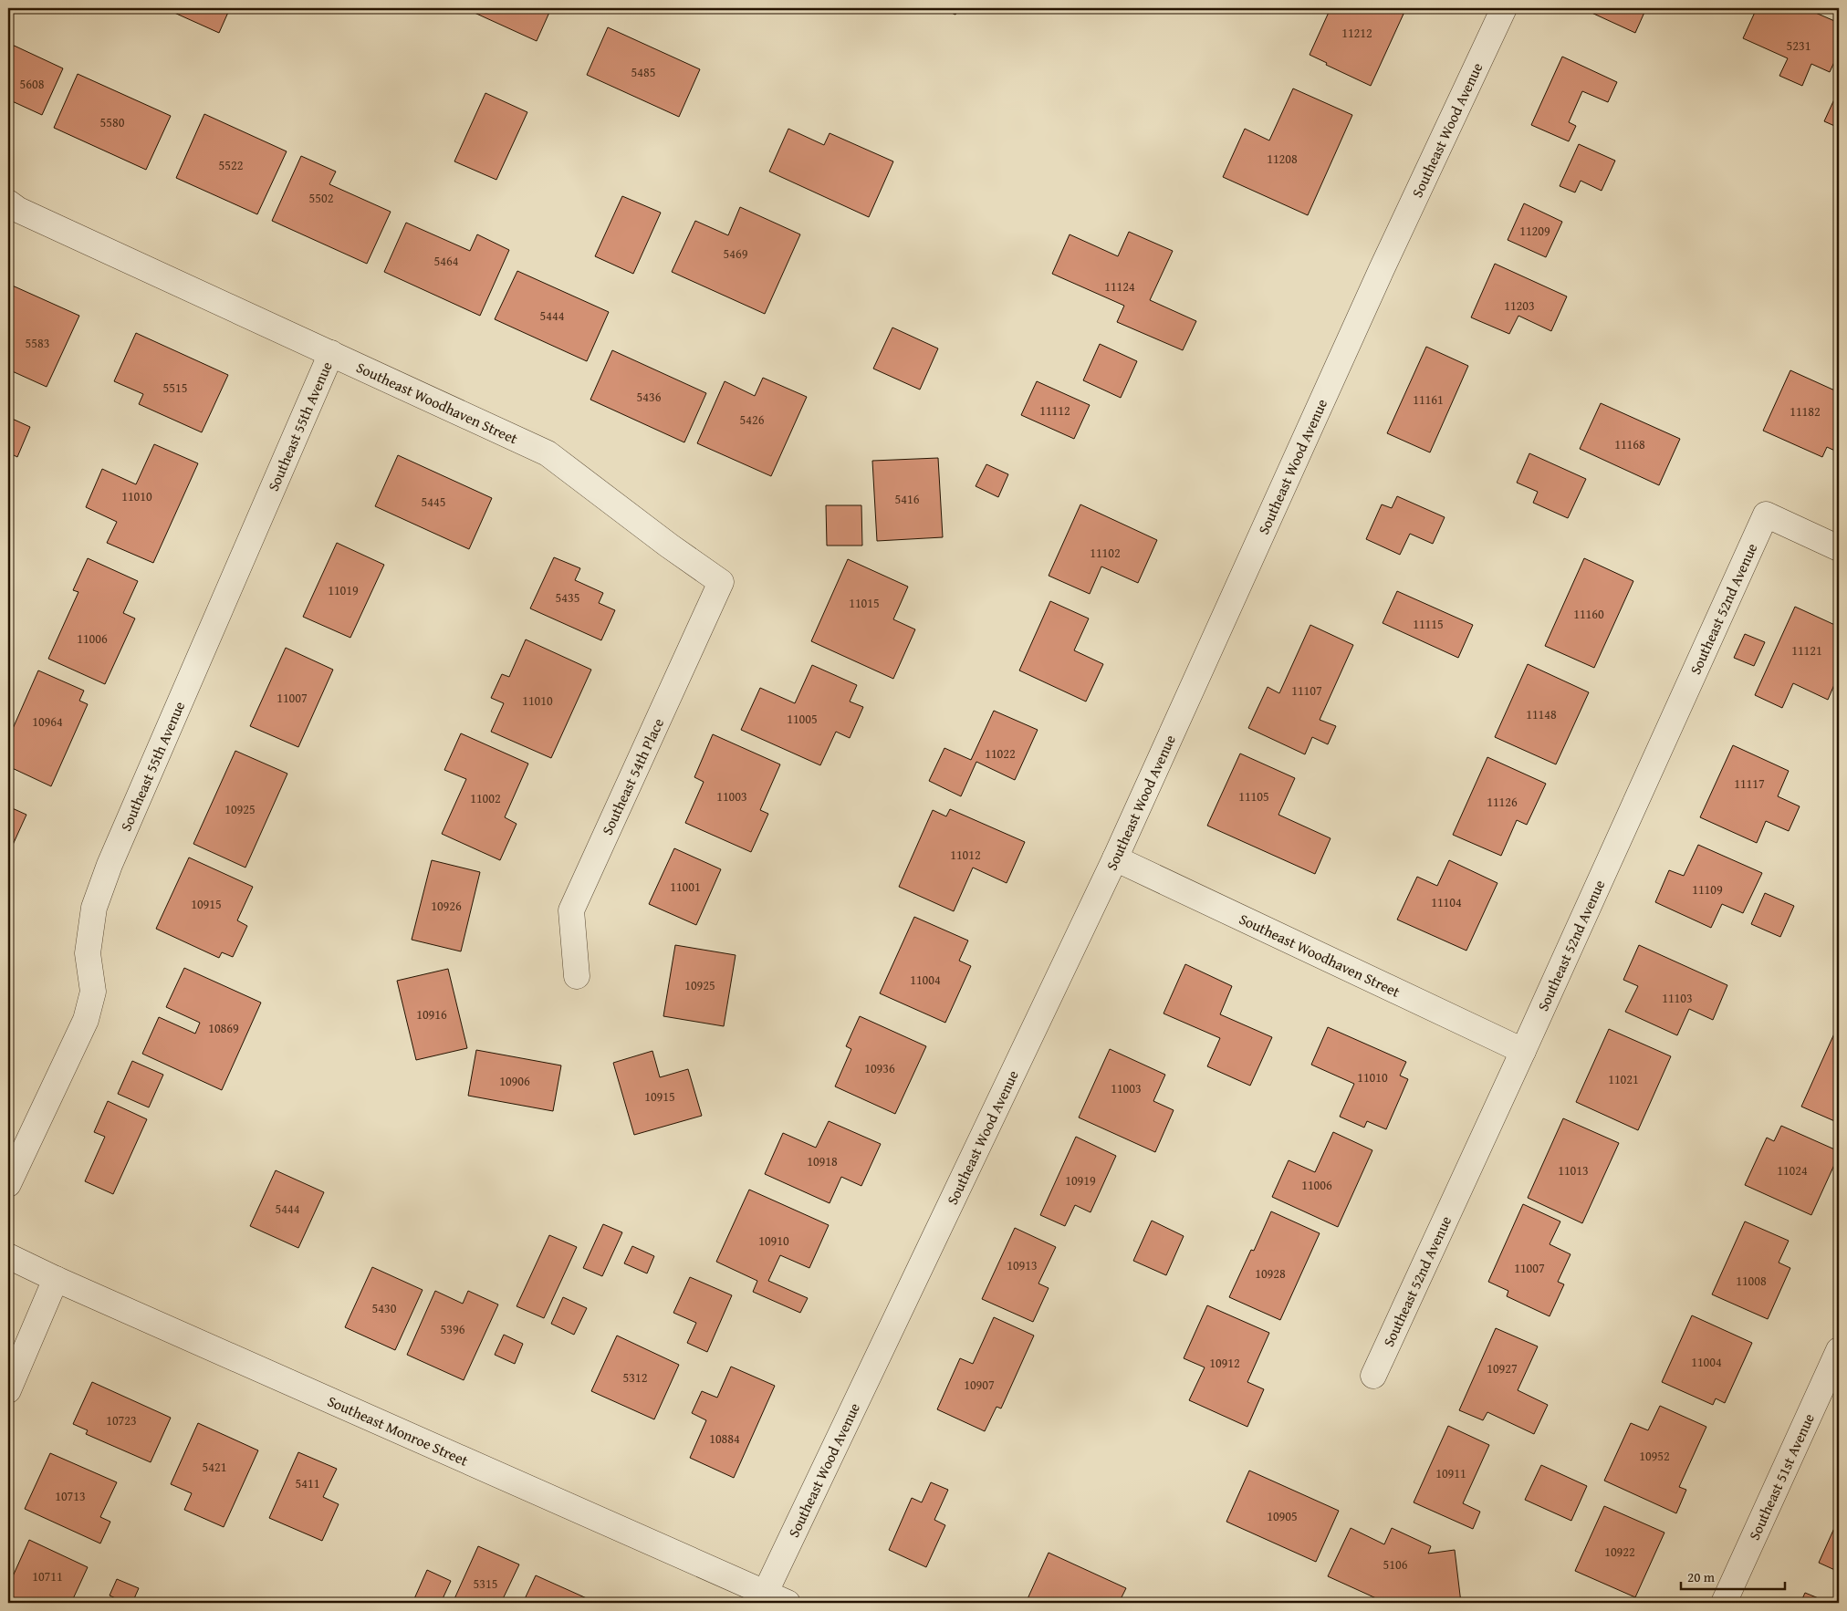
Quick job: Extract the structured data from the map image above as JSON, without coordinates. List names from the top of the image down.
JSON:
{
  "streets": {
    "street": [
      "Southeast Wood Avenue",
      "Southeast Woodhaven Street",
      "Southeast 55th Avenue",
      "Southeast 52nd Avenue",
      "Southeast 54th Place",
      "Southeast Monroe Street",
      "Southeast 51st Avenue"
    ]
  },
  "crossings": [
    ["Southeast Wood Avenue", "Southeast Woodhaven Street"],
    ["Southeast Wood Avenue", "Southeast Monroe Street"],
    ["Southeast Woodhaven Street", "Southeast 55th Avenue"],
    ["Southeast Woodhaven Street", "Southeast 52nd Avenue"],
    ["Southeast Woodhaven Street", "Southeast 54th Place"]
  ],
  "house_numbers": [
    "11212",
    "5231",
    "5485",
    "5608",
    "5580",
    "11208",
    "5522",
    "5502",
    "11209",
    "5469",
    "5464",
    "11124",
    "11203",
    "5444",
    "5583",
    "5515",
    "5436",
    "11161",
    "11112",
    "11182",
    "5426",
    "11168",
    "11010",
    "5416",
    "5445",
    "11102",
    "11019",
    "5435",
    "11015",
    "11160",
    "11115",
    "11006",
    "11121",
    "11107",
    "11007",
    "11010",
    "11148",
    "11005",
    "10964",
    "11022",
    "11117",
    "11003",
    "11105",
    "11002",
    "11126",
    "10925",
    "11012",
    "11001",
    "11109",
    "11104",
    "10915",
    "10926",
    "11004",
    "10925",
    "11103",
    "10916",
    "10869",
    "10936",
    "11010",
    "11021",
    "10906",
    "11003",
    "10915",
    "10918",
    "11013",
    "11024",
    "10919",
    "11006",
    "5444",
    "10910",
    "10913",
    "11007",
    "10928",
    "11008",
    "5430",
    "5396",
    "11004",
    "10912",
    "10927",
    "5312",
    "10907",
    "10723",
    "10884",
    "10952",
    "5421",
    "10911",
    "5411",
    "10713",
    "10905",
    "10922",
    "5106",
    "10711",
    "5315"
  ],
  "scale_bar": "20 m"
}
